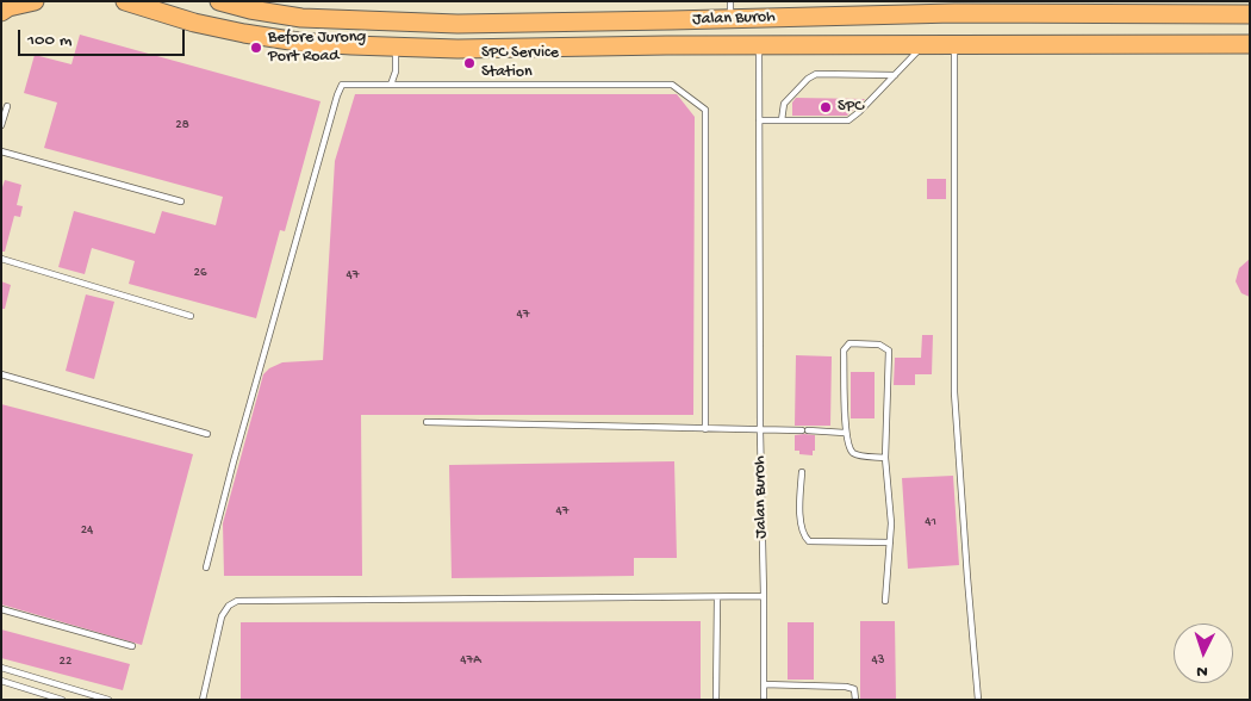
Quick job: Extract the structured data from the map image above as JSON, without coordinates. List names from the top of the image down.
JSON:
{
  "streets": {
    "highway": ["Jalan Buroh"]
  },
  "places": ["Before Jurong Port Road", "SPC Service Station", "SPC"],
  "house_numbers": [
    "28",
    "26",
    "47",
    "47",
    "47",
    "41",
    "24",
    "47A",
    "43",
    "22"
  ],
  "scale_bar": "100 m",
  "north": "bottom"
}
